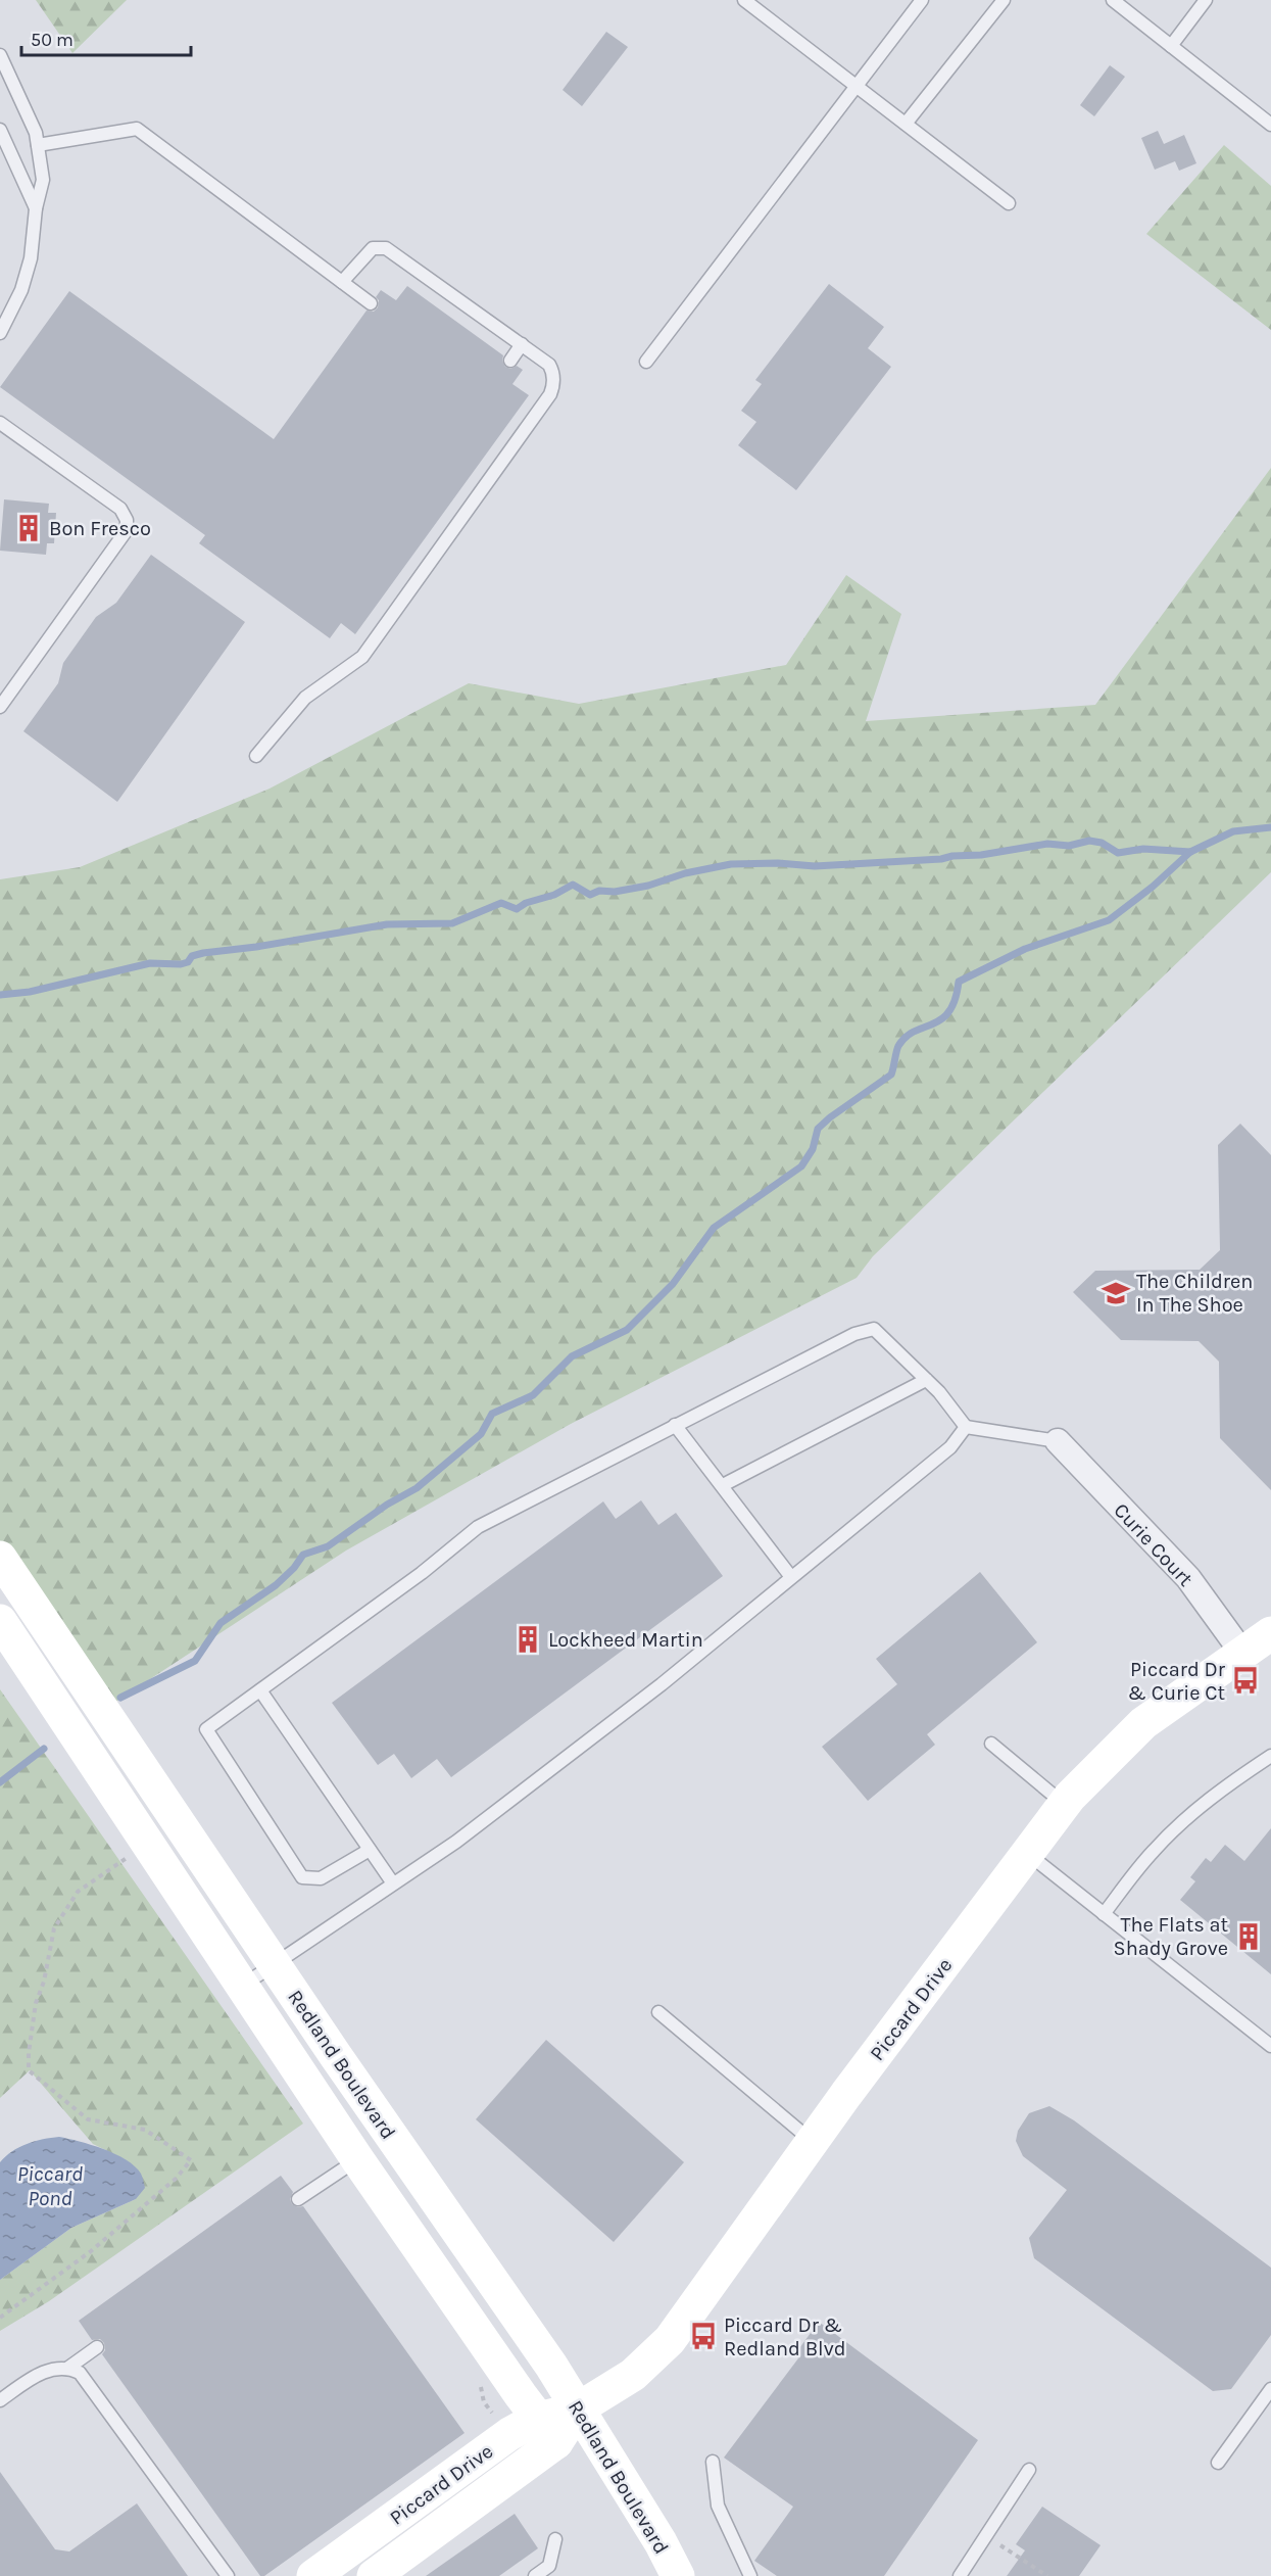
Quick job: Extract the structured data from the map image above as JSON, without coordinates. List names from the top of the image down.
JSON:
{
  "streets": {
    "main road": ["Piccard Drive", "Redland Boulevard"],
    "street": ["Curie Court"]
  },
  "crossings": [
    ["Curie Court", "Piccard Drive"],
    ["Piccard Drive", "Redland Boulevard"]
  ],
  "water": ["Piccard Pond"],
  "places": {
    "building": ["Bon Fresco", "Lockheed Martin", "The Flats at Shady Grove"],
    "school or university": ["The Children In The Shoe"],
    "bus stop": ["Piccard Dr & Curie Ct", "Piccard Dr & Redland Blvd"]
  },
  "scale_bar": "50 m"
}
